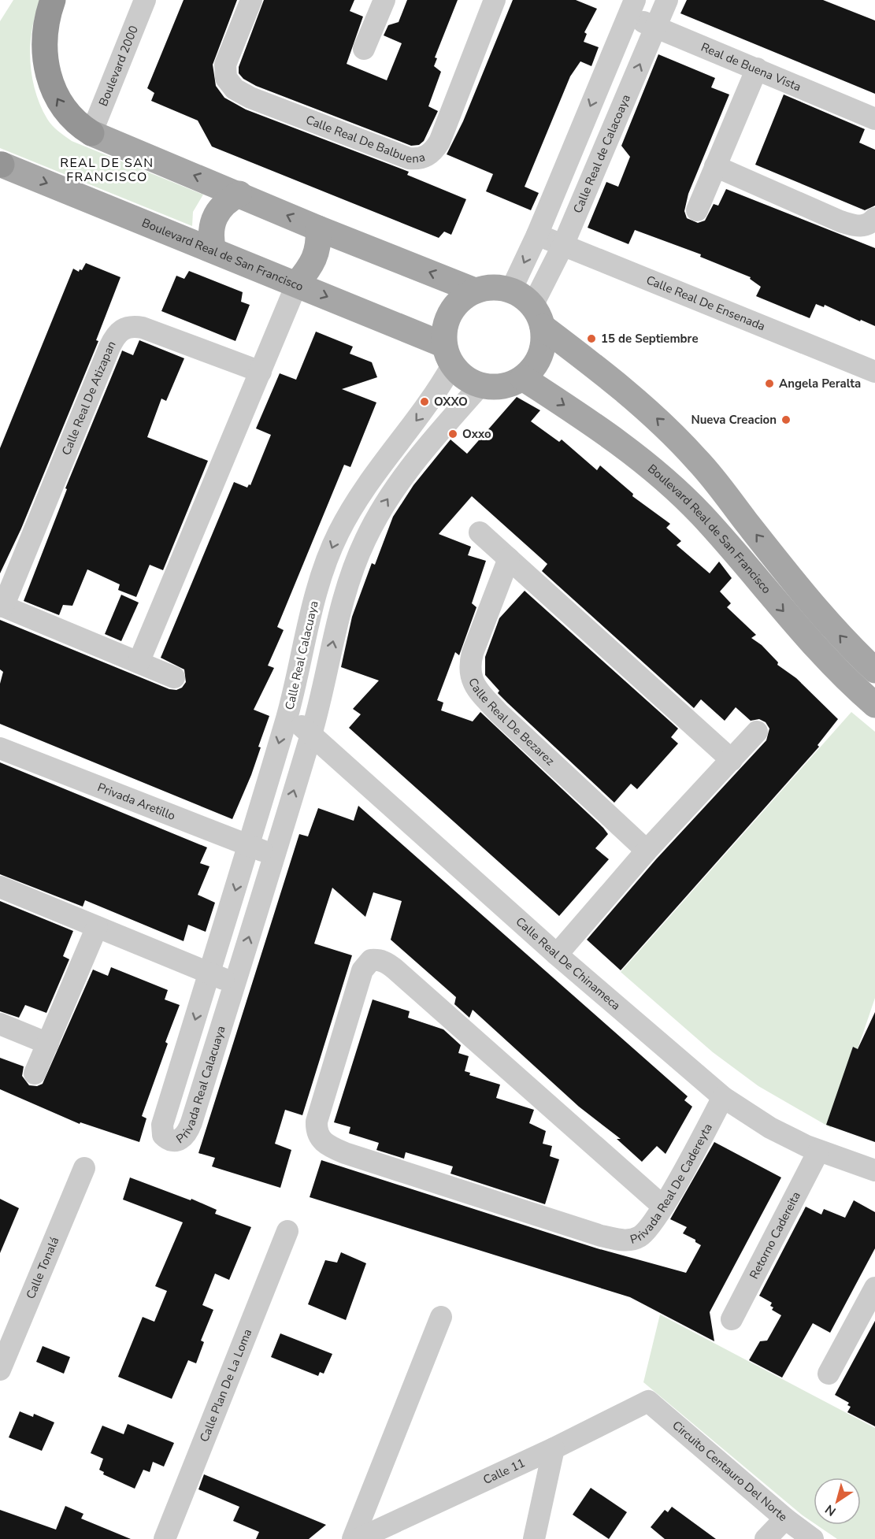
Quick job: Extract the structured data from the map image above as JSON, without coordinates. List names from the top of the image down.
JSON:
{
  "streets": {
    "main road": ["Boulevard Real de San Francisco"],
    "street": [
      "Boulevard 2000",
      "Real de Buena Vista",
      "Calle Real De Balbuena",
      "Calle Real de Calacoaya",
      "Calle Real De Ensenada",
      "Calle Real De Atizapan",
      "Calle Real Calacuaya",
      "Calle Real De Bezarez",
      "Privada Aretillo",
      "Calle Real De Chinameca",
      "Privada Real Calacuaya",
      "Privada Real De Cadereyta",
      "Retorno Cadereita",
      "Calle Tonalá",
      "Calle Plan De La Loma",
      "Calle 11",
      "Circuito Centauro Del Norte"
    ]
  },
  "crossings": [
    ["Real de Buena Vista", "Calle Real de Calacoaya"],
    ["Calle Real de Calacoaya", "Boulevard Real de San Francisco"],
    ["Calle Real de Calacoaya", "Calle Real De Ensenada"],
    ["Calle Real de Calacoaya", "Calle Real Calacuaya"],
    ["Boulevard Real de San Francisco", "Calle Real Calacuaya"],
    ["Calle Real Calacuaya", "Privada Aretillo"],
    ["Calle Real Calacuaya", "Calle Real De Chinameca"],
    ["Calle Real Calacuaya", "Privada Real Calacuaya"],
    ["Calle Real De Chinameca", "Privada Real De Cadereyta"],
    ["Calle Real De Chinameca", "Retorno Cadereita"],
    ["Calle 11", "Circuito Centauro Del Norte"]
  ],
  "districts": ["REAL DE SAN FRANCISCO"],
  "places": [
    "15 de Septiembre",
    "Angela Peralta",
    "OXXO",
    "Nueva Creacion",
    "Oxxo"
  ],
  "north": "bottom left"
}
